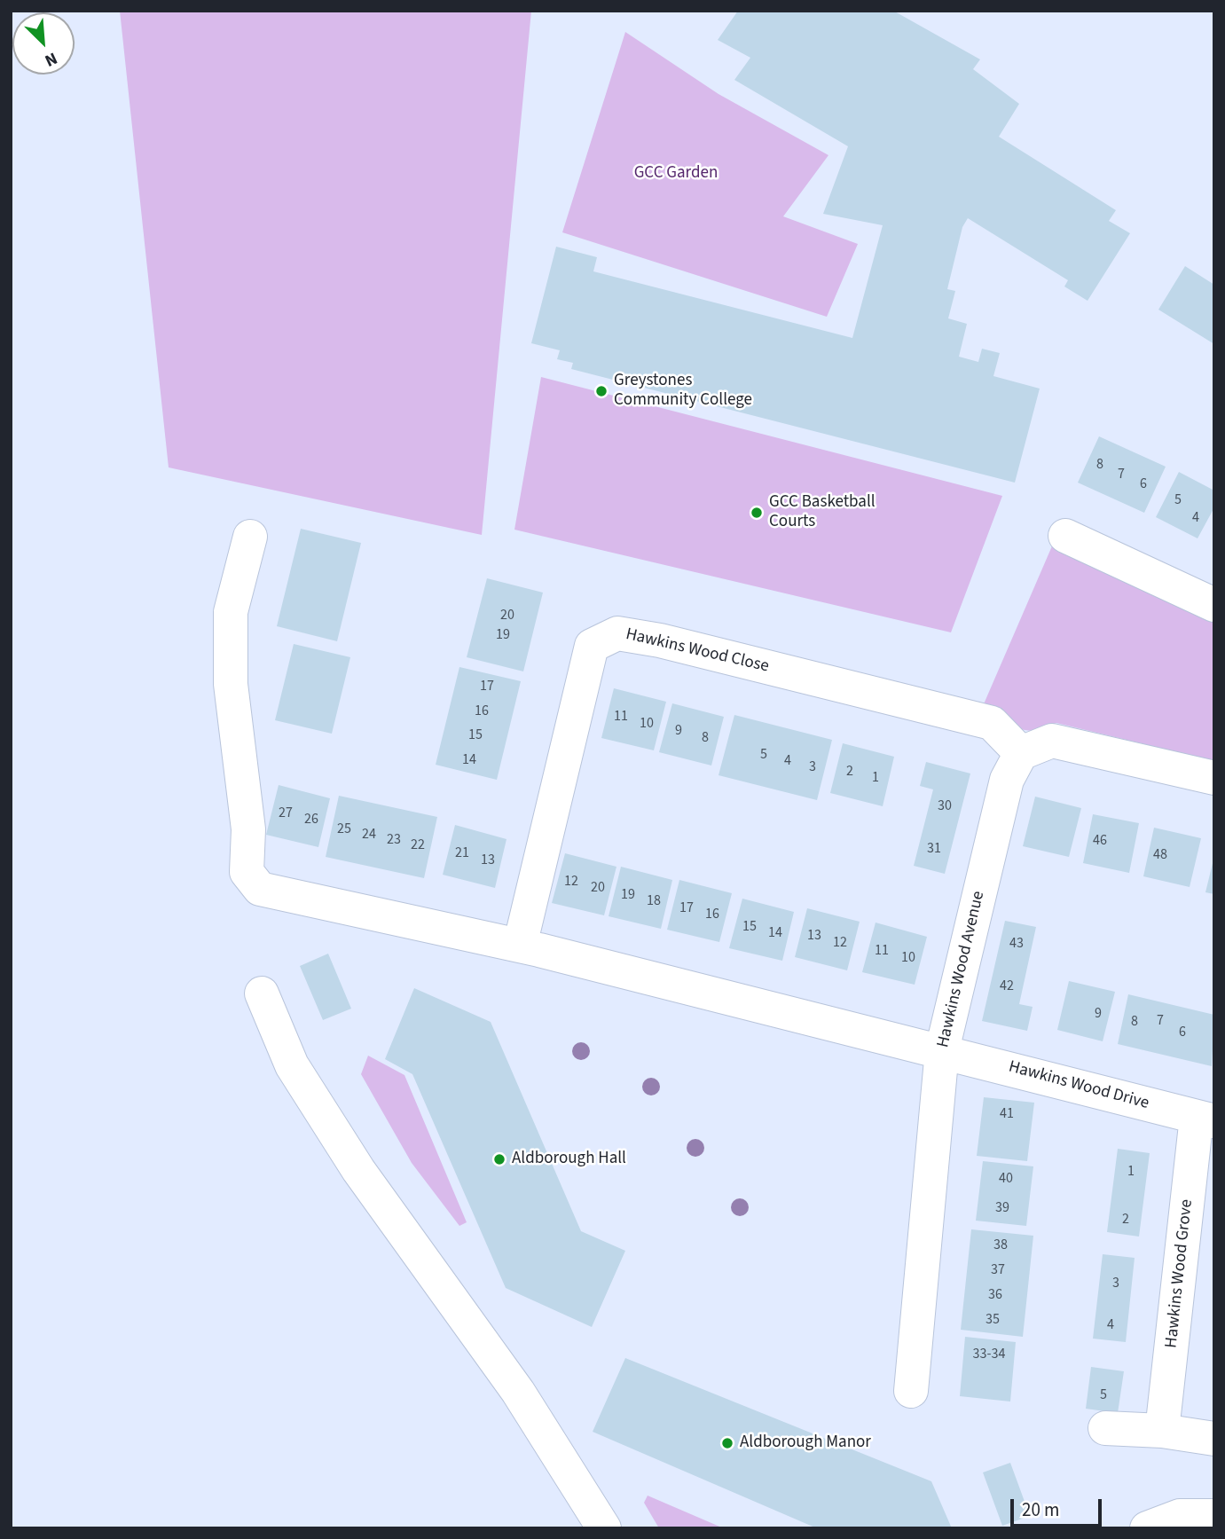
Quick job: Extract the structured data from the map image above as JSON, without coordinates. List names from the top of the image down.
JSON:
{
  "streets": {
    "street": [
      "Hawkins Wood Close",
      "Hawkins Wood Avenue",
      "Hawkins Wood Drive",
      "Hawkins Wood Grove"
    ]
  },
  "crossings": [
    ["Hawkins Wood Close", "Hawkins Wood Avenue"],
    ["Hawkins Wood Avenue", "Hawkins Wood Drive"],
    ["Hawkins Wood Drive", "Hawkins Wood Grove"]
  ],
  "parks": ["GCC Garden"],
  "places": [
    "Greystones Community College",
    "GCC Basketball Courts",
    "Aldborough Hall",
    "Aldborough Manor"
  ],
  "house_numbers": [
    "8",
    "7",
    "6",
    "5",
    "4",
    "20",
    "19",
    "17",
    "16",
    "11",
    "10",
    "9",
    "15",
    "8",
    "5",
    "14",
    "4",
    "3",
    "2",
    "1",
    "30",
    "27",
    "26",
    "25",
    "24",
    "23",
    "46",
    "22",
    "31",
    "21",
    "48",
    "13",
    "12",
    "20",
    "19",
    "18",
    "17",
    "16",
    "15",
    "14",
    "13",
    "12",
    "43",
    "11",
    "10",
    "42",
    "9",
    "7",
    "8",
    "6",
    "41",
    "1",
    "40",
    "39",
    "2",
    "38",
    "37",
    "3",
    "36",
    "35",
    "4",
    "33-34",
    "5"
  ],
  "scale_bar": "20 m",
  "north": "bottom right"
}
